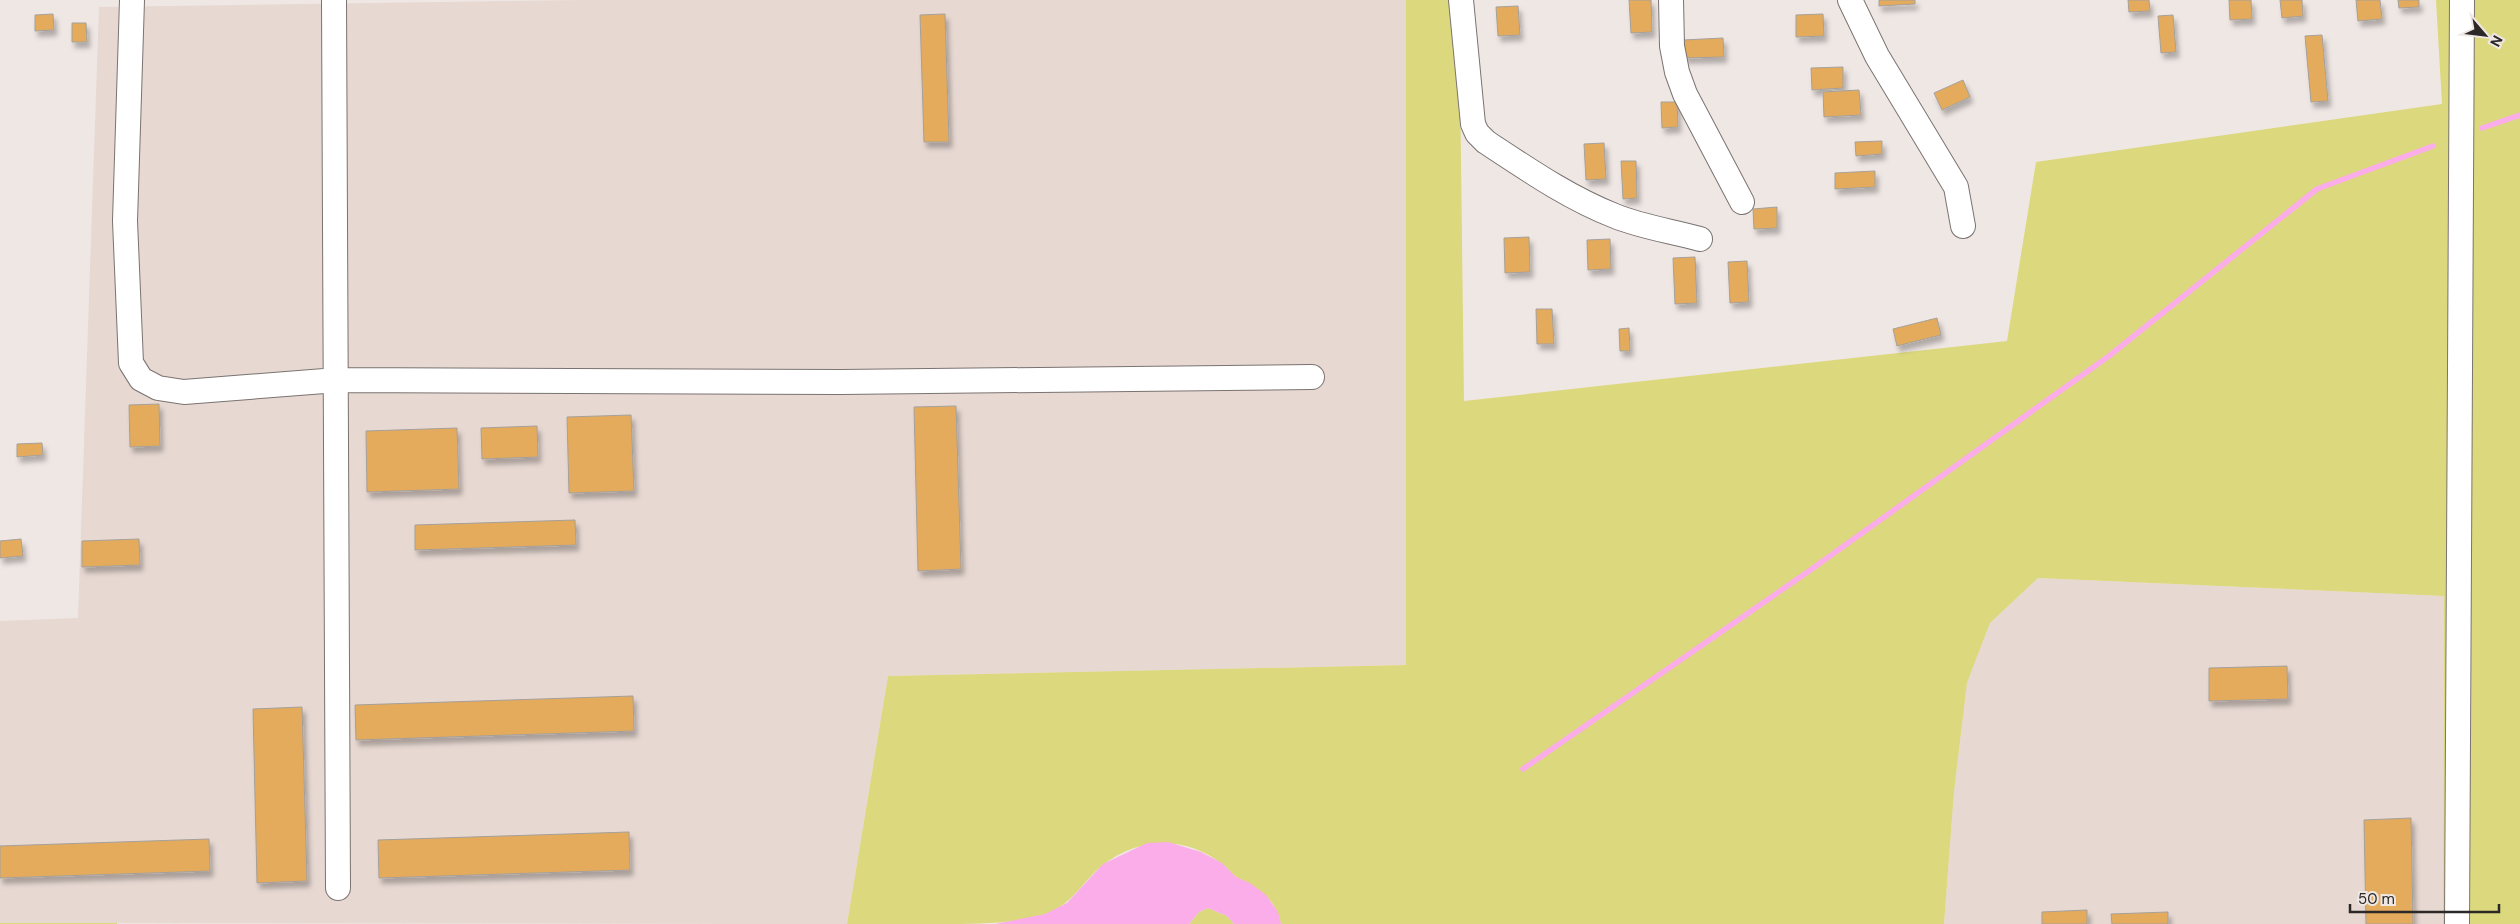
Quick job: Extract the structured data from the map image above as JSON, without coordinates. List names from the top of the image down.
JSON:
{
  "scale_bar": "50 m",
  "north": "bottom right"
}
